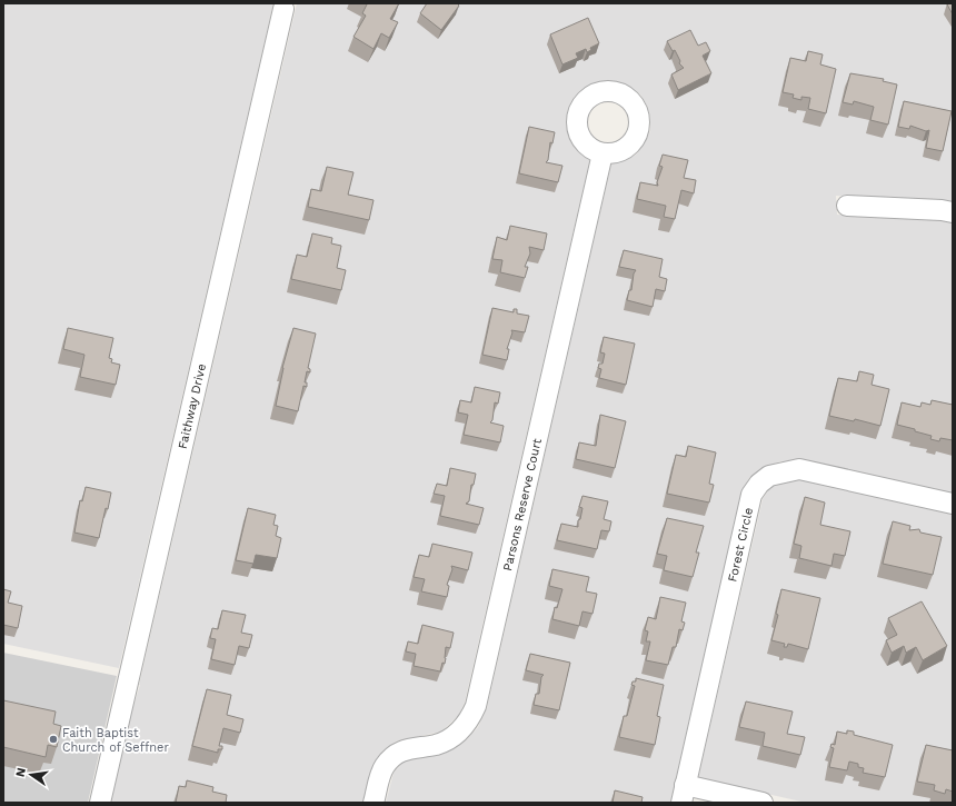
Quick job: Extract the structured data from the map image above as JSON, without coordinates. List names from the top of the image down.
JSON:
{
  "streets": {
    "street": ["Faithway Drive", "Parsons Reserve Court", "Forest Circle"]
  },
  "places": ["Faith Baptist Church of Seffner"],
  "north": "left"
}
